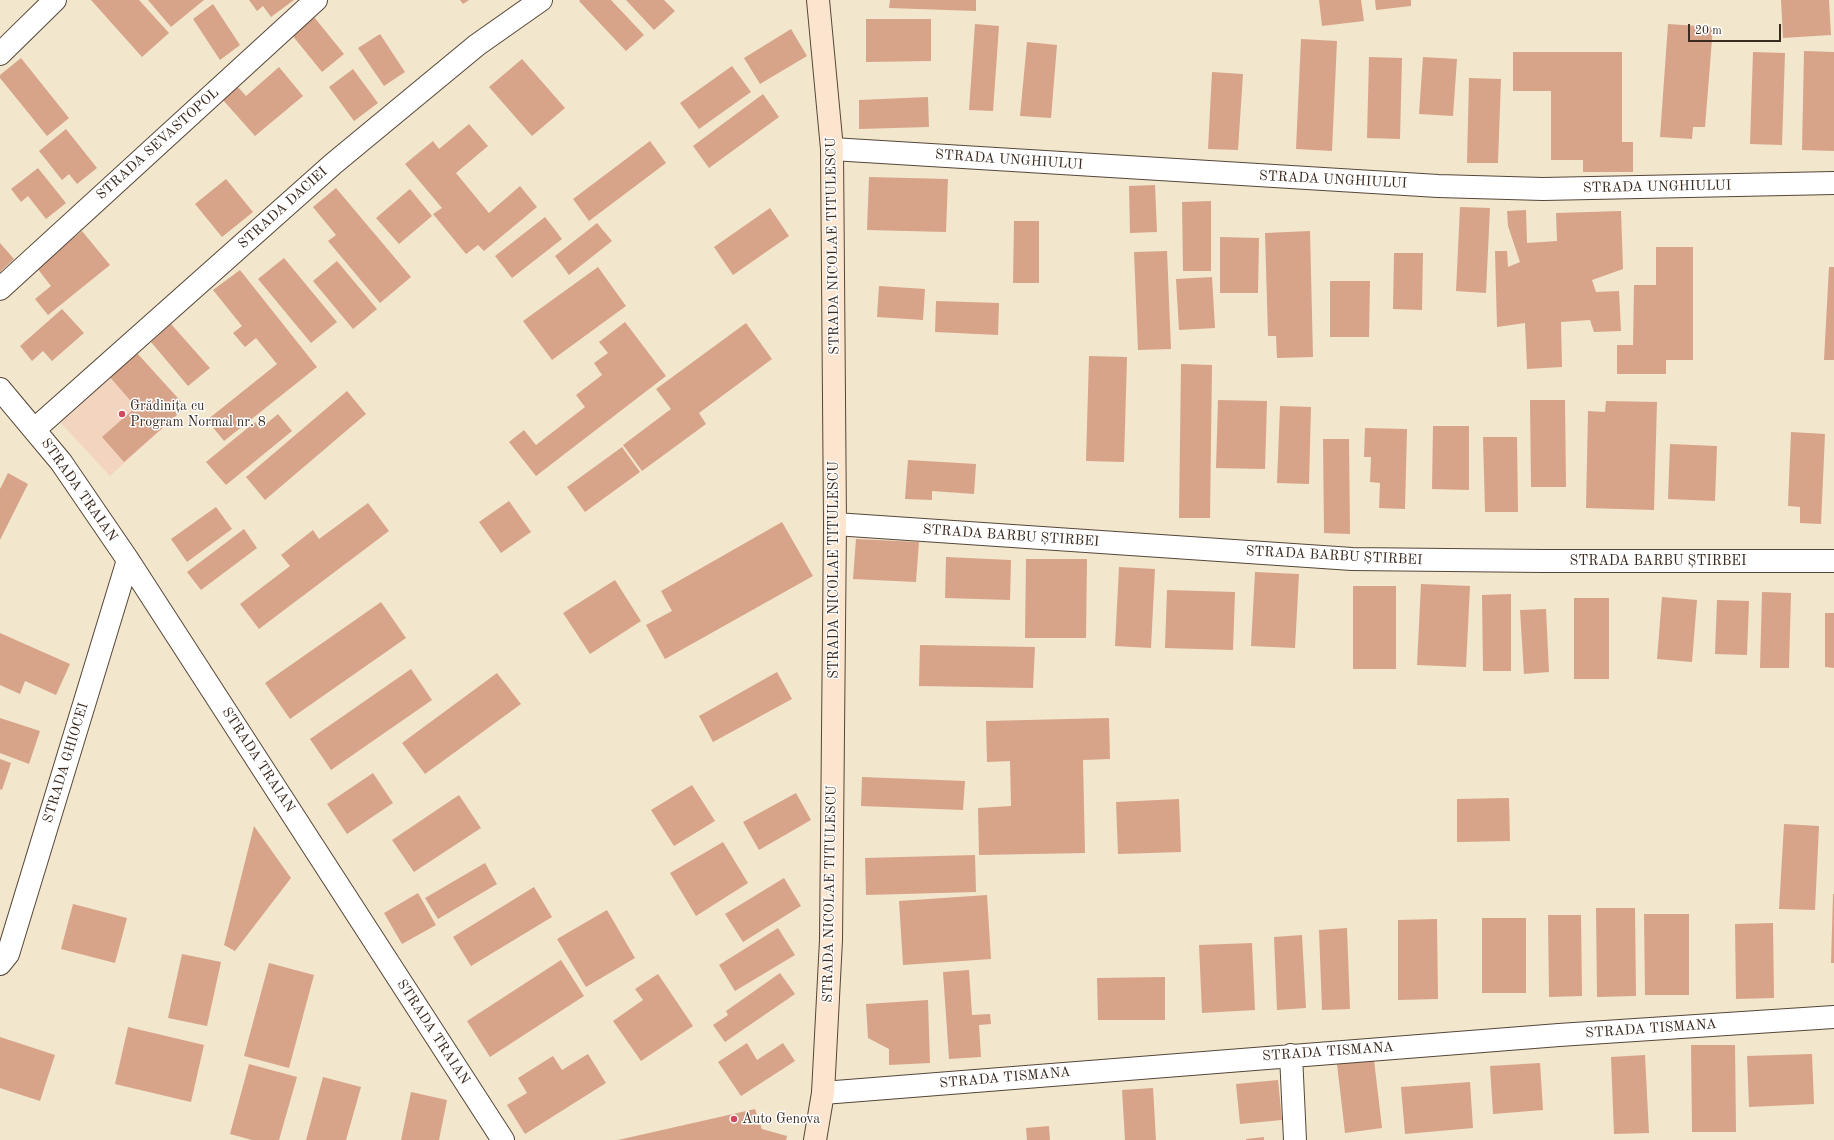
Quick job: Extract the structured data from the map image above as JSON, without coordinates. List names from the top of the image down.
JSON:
{
  "streets": {
    "street": [
      "STRADA SEVASTOPOL",
      "STRADA UNGHIULUI",
      "STRADA DACIEI",
      "STRADA NICOLAE TITULESCU",
      "STRADA TRAIAN",
      "STRADA BARBU ȘTIRBEI",
      "STRADA GHIOCEI",
      "STRADA TISMANA"
    ]
  },
  "crossings": [
    ["STRADA UNGHIULUI", "STRADA NICOLAE TITULESCU"],
    ["STRADA DACIEI", "STRADA TRAIAN"],
    ["STRADA NICOLAE TITULESCU", "STRADA BARBU ȘTIRBEI"],
    ["STRADA NICOLAE TITULESCU", "STRADA TISMANA"],
    ["STRADA TRAIAN", "STRADA GHIOCEI"]
  ],
  "places": ["Grădinița cu Program Normal nr. 8", "Auto Genova"],
  "scale_bar": "20 m"
}
